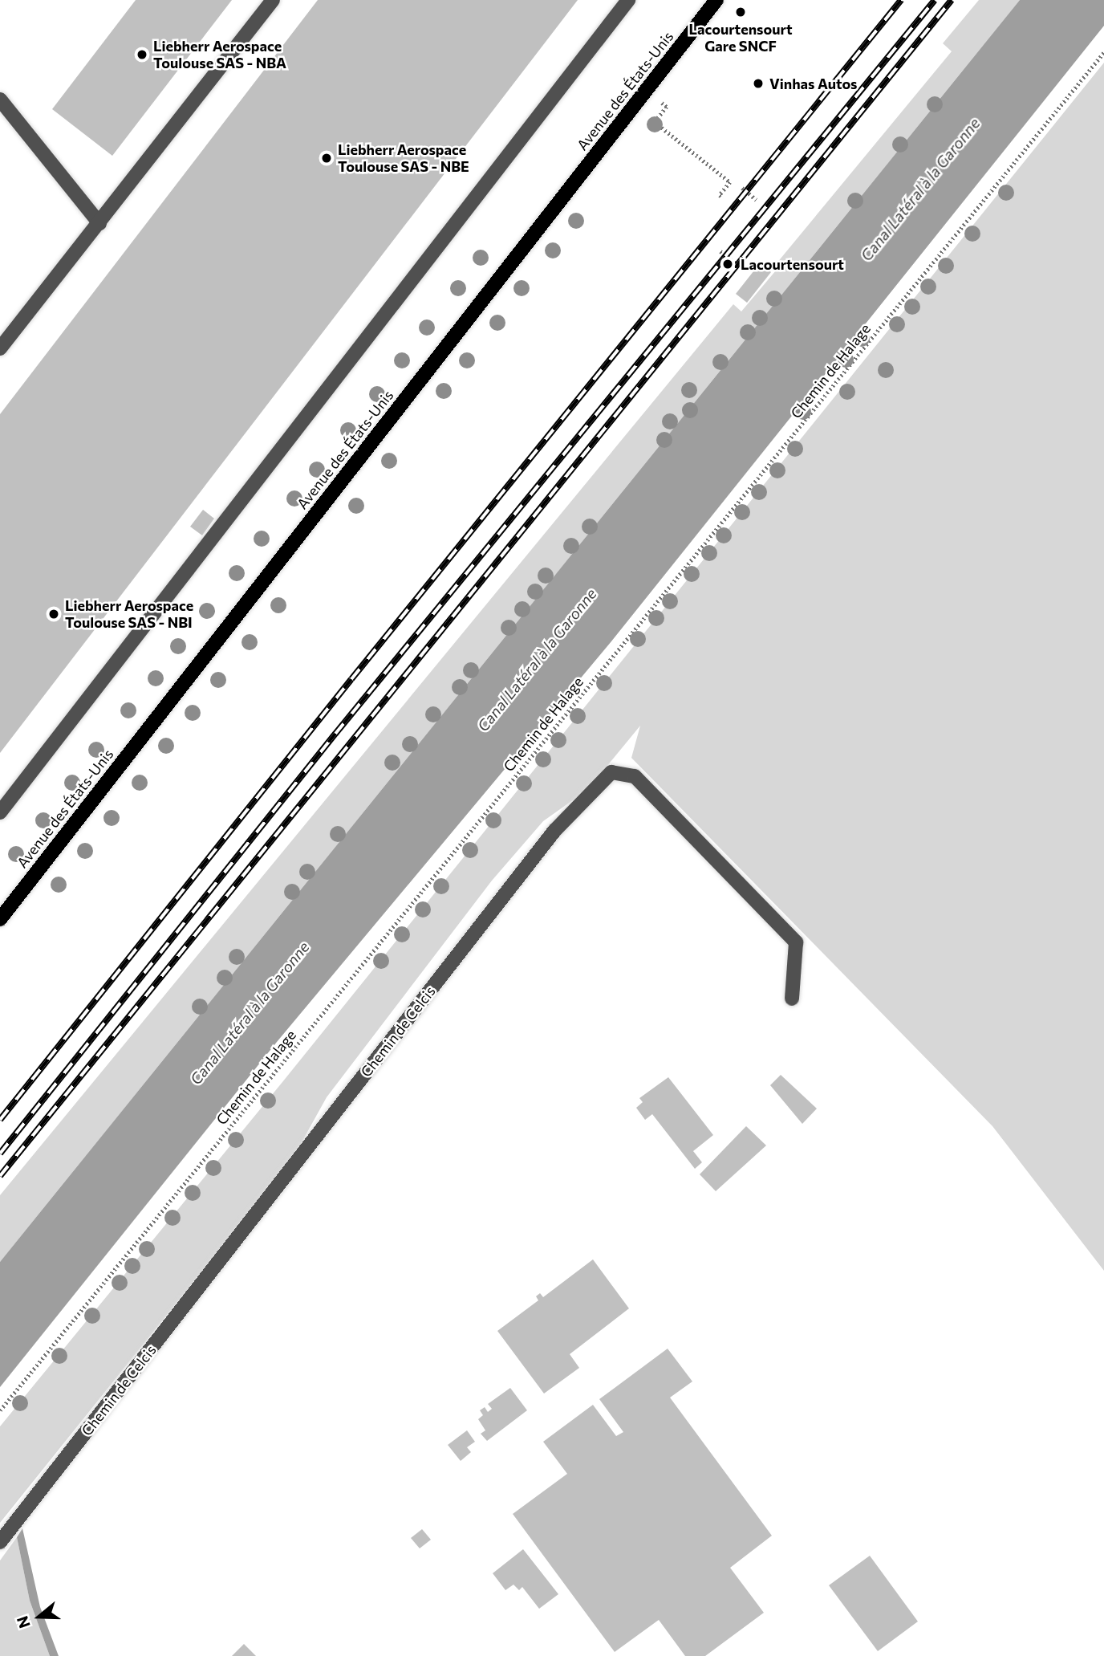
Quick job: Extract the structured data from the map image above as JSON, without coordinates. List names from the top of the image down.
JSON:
{
  "streets": {
    "main road": ["Avenue des États-Unis"],
    "lane": ["Chemin de Celcis"],
    "path": ["Chemin de Halage"]
  },
  "water": ["Canal Latéral à la Garonne"],
  "places": [
    "Lacourtensourt Gare SNCF",
    "Liebherr Aerospace Toulouse SAS - NBA",
    "Vinhas Autos",
    "Liebherr Aerospace Toulouse SAS - NBE",
    "Lacourtensourt",
    "Liebherr Aerospace Toulouse SAS - NBI"
  ],
  "north": "left"
}
